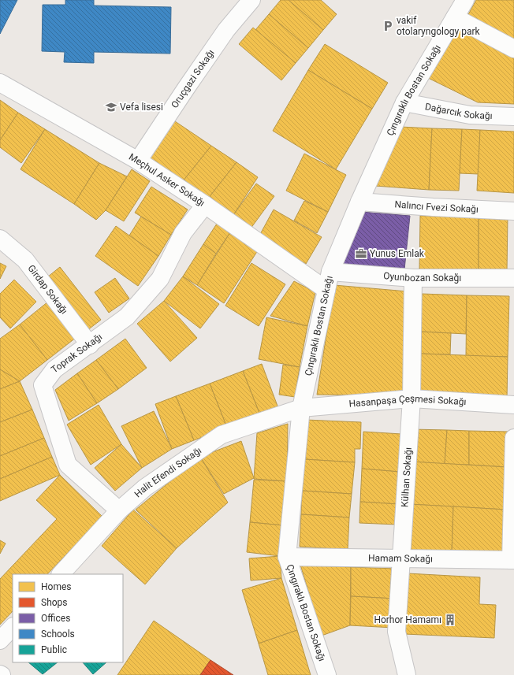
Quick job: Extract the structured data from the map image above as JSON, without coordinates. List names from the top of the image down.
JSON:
{
  "streets": {
    "street": [
      "Oruçgazi Sokağı",
      "Çıngıraklı Bostan Sokağı",
      "Dağarcık Sokağı",
      "Meçhul Asker Sokağı",
      "Nalıncı Fvezi Sokağı",
      "Oyunbozan Sokağı",
      "Girdap Sokağı",
      "Toprak Sokağı",
      "Hasanpaşa Çeşmesi Sokağı",
      "Halit Efendi Sokağı",
      "Külhan Sokağı",
      "Hamam Sokağı"
    ]
  },
  "crossings": [
    ["Oruçgazi Sokağı", "Meçhul Asker Sokağı"],
    ["Çıngıraklı Bostan Sokağı", "Dağarcık Sokağı"],
    ["Çıngıraklı Bostan Sokağı", "Meçhul Asker Sokağı"],
    ["Çıngıraklı Bostan Sokağı", "Nalıncı Fvezi Sokağı"],
    ["Çıngıraklı Bostan Sokağı", "Oyunbozan Sokağı"],
    ["Çıngıraklı Bostan Sokağı", "Hasanpaşa Çeşmesi Sokağı"],
    ["Çıngıraklı Bostan Sokağı", "Halit Efendi Sokağı"],
    ["Çıngıraklı Bostan Sokağı", "Hamam Sokağı"],
    ["Meçhul Asker Sokağı", "Toprak Sokağı"],
    ["Oyunbozan Sokağı", "Külhan Sokağı"],
    ["Girdap Sokağı", "Toprak Sokağı"],
    ["Toprak Sokağı", "Halit Efendi Sokağı"],
    ["Hasanpaşa Çeşmesi Sokağı", "Halit Efendi Sokağı"],
    ["Hasanpaşa Çeşmesi Sokağı", "Külhan Sokağı"],
    ["Külhan Sokağı", "Hamam Sokağı"]
  ],
  "places": {
    "parking": ["vakif otolaryngology park"],
    "school or university": ["Vefa lisesi"],
    "office": ["Yunus Emlak"],
    "building": ["Horhor Hamamı"]
  },
  "legend": [
    "Homes",
    "Shops",
    "Offices",
    "Schools",
    "Public"
  ]
}
